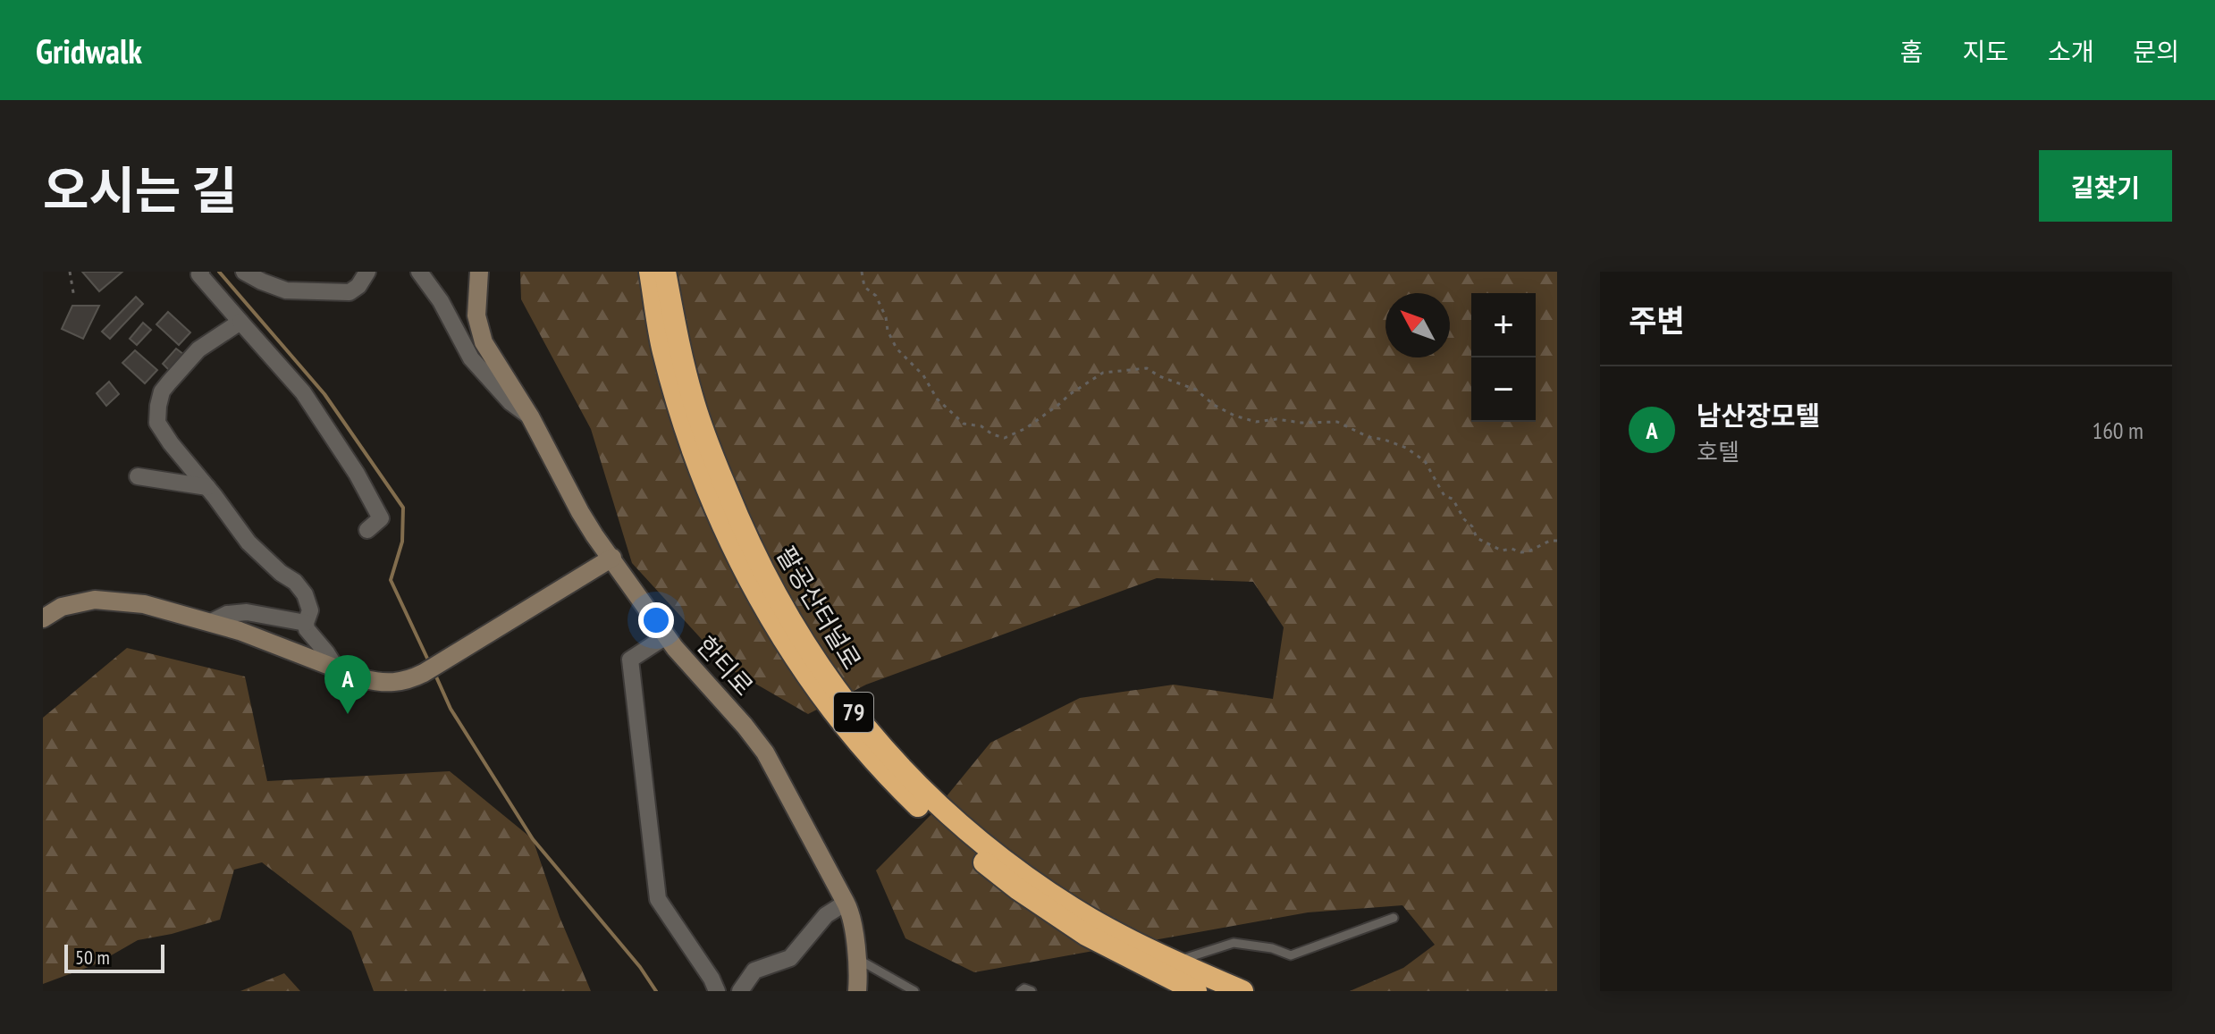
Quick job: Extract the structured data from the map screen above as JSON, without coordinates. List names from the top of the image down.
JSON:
{
  "streets": {
    "highway": ["팔공산터널로", "79"],
    "street": ["한티로"]
  },
  "scale_bar": "50 m",
  "north": "top left",
  "page": {
    "header": "Gridwalk",
    "nav": [
      "홈",
      "지도",
      "소개",
      "문의"
    ],
    "title": "오시는 길",
    "buttons": "길찾기",
    "heading": "주변",
    "map_buttons": ["+", "−"],
    "list": [
      {
        "mark": "A",
        "name": "남산장모텔",
        "note": "호텔",
        "value": "160 m"
      }
    ],
    "pins": "A",
    "scale": "50 m"
  }
}
